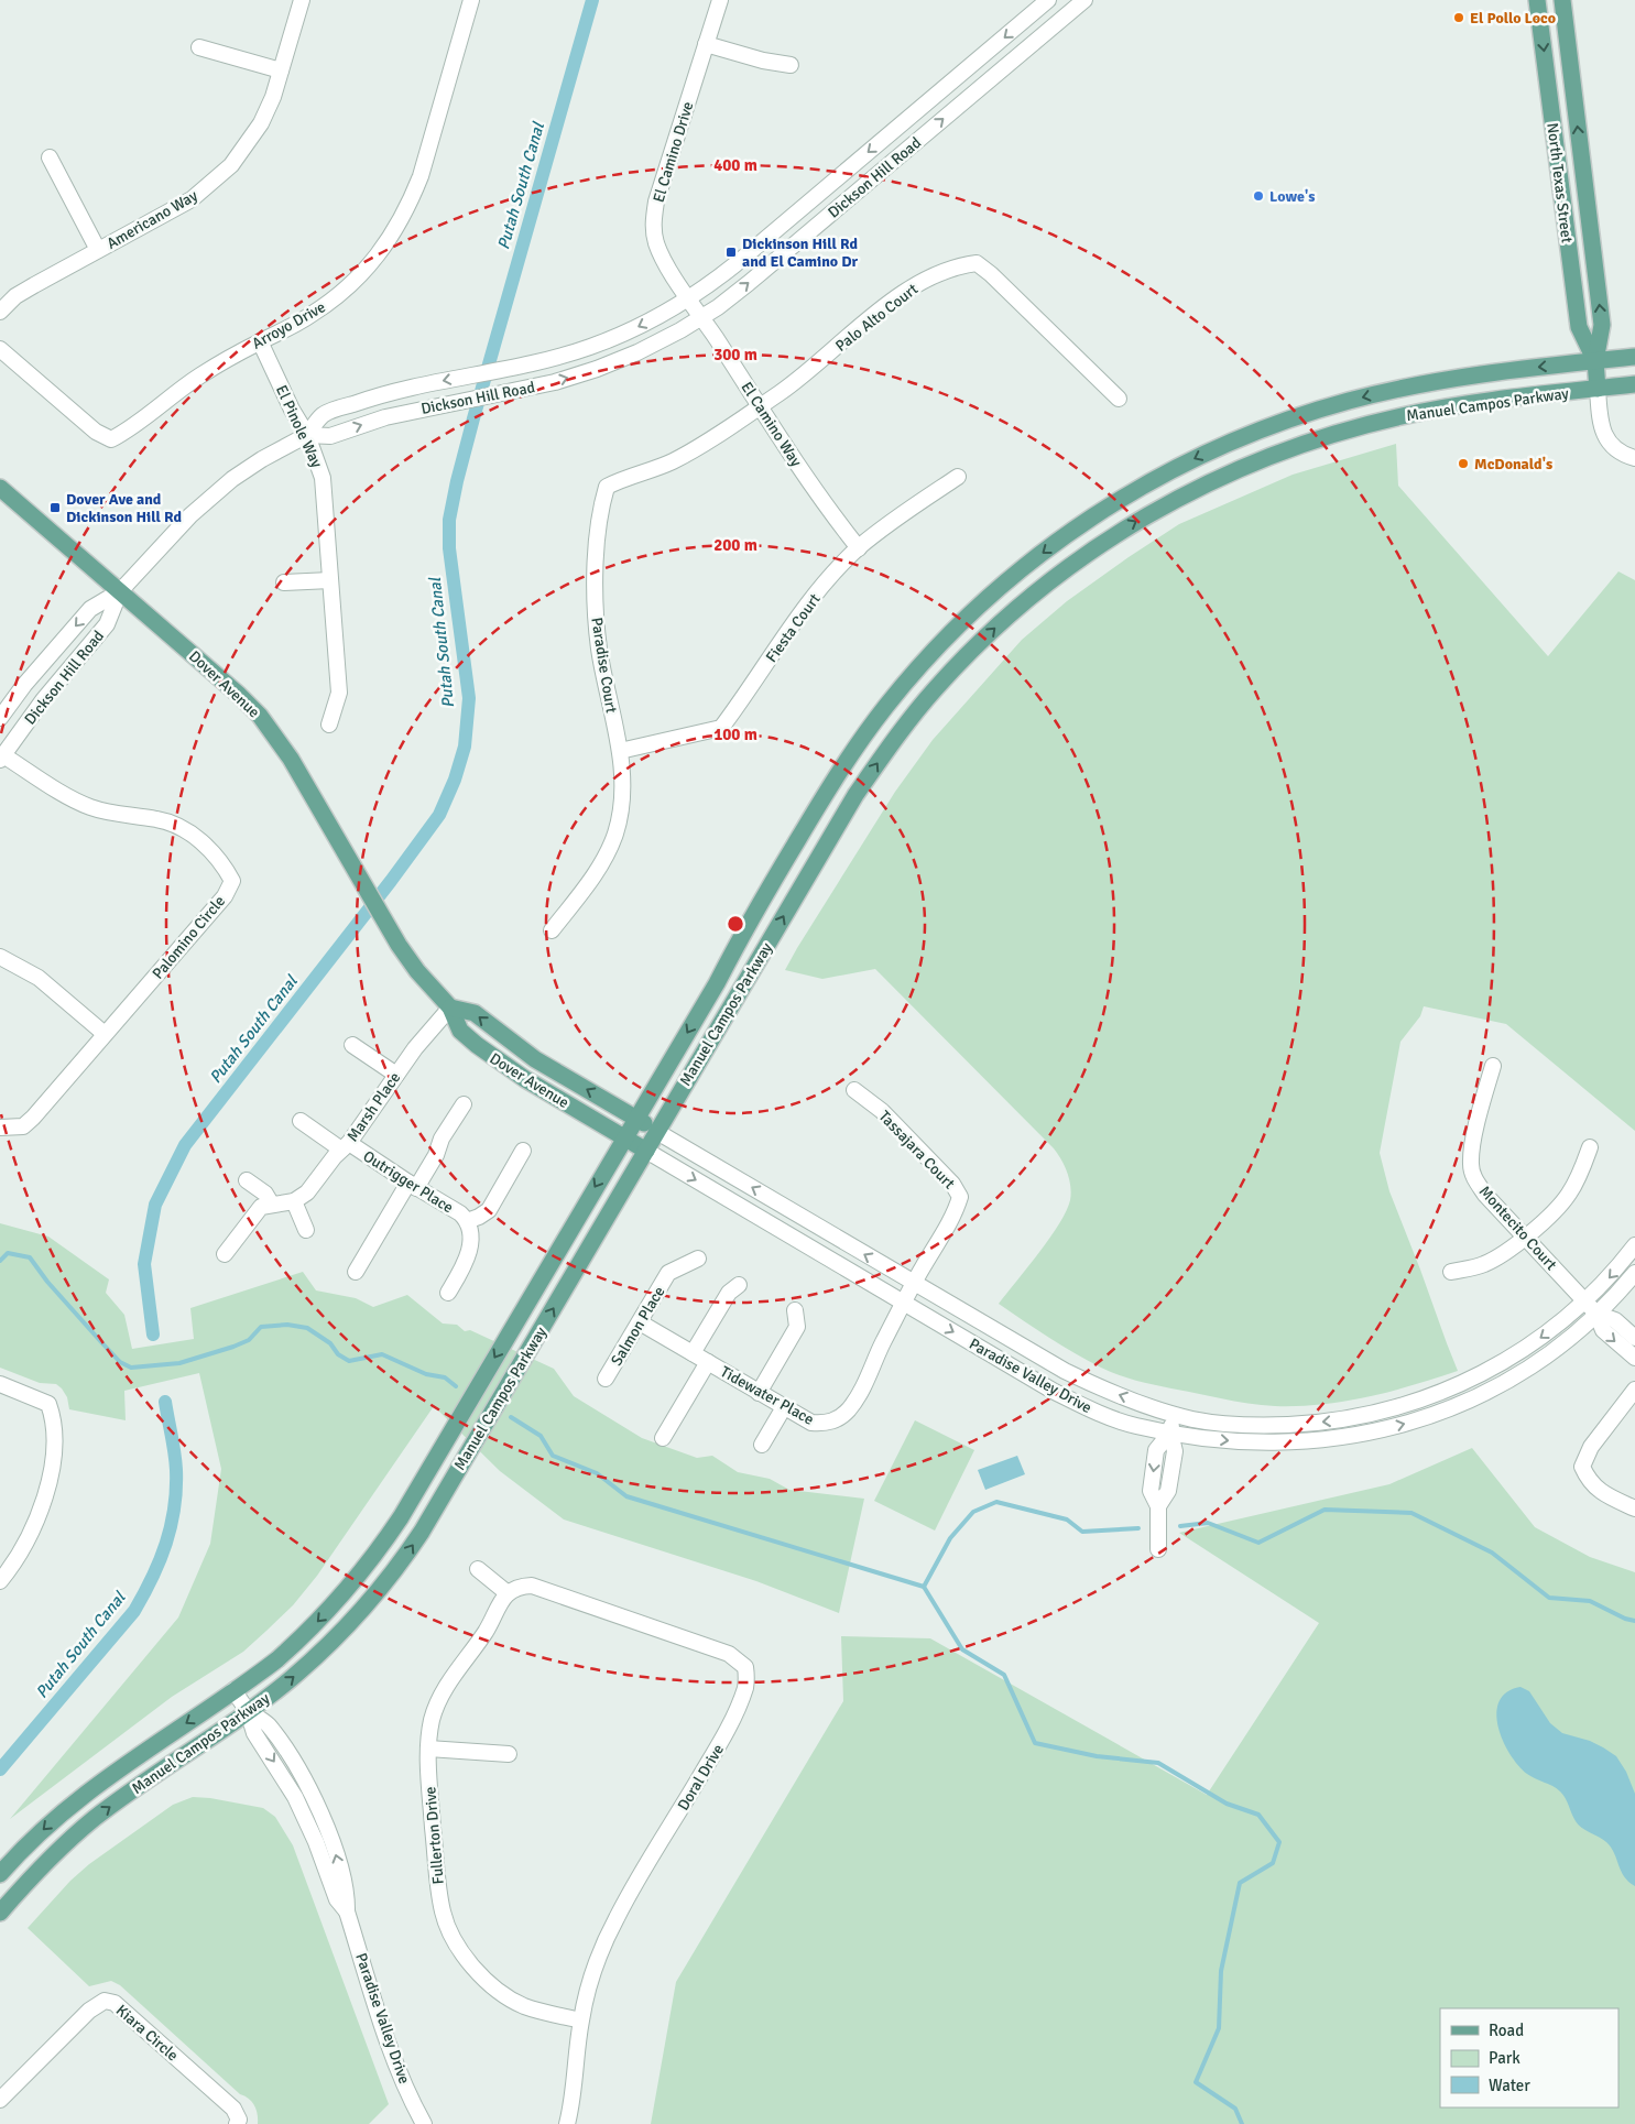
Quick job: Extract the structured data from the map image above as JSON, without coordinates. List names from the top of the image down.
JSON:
{
  "streets": {
    "main road": [
      "North Texas Street",
      "Manuel Campos Parkway",
      "Dover Avenue",
      "Paradise Valley Drive"
    ],
    "street": [
      "El Camino Drive",
      "Dickson Hill Road",
      "Americano Way",
      "Palo Alto Court",
      "Arroyo Drive",
      "El Camino Way",
      "El Pinole Way",
      "Fiesta Court",
      "Paradise Court",
      "Palomino Circle",
      "Marsh Place",
      "Tassajara Court",
      "Outrigger Place",
      "Montecito Court",
      "Salmon Place",
      "Tidewater Place",
      "Doral Drive",
      "Fullerton Drive",
      "Kiara Circle"
    ]
  },
  "crossings": [
    ["El Camino Drive", "Dickson Hill Road"],
    ["El Camino Drive", "El Camino Way"],
    ["Dickson Hill Road", "El Camino Way"],
    ["Dickson Hill Road", "El Pinole Way"],
    ["Dickson Hill Road", "Dover Avenue"],
    ["Dickson Hill Road", "Palomino Circle"],
    ["North Texas Street", "Manuel Campos Parkway"],
    ["Palo Alto Court", "El Camino Way"],
    ["Palo Alto Court", "Paradise Court"],
    ["Arroyo Drive", "El Pinole Way"],
    ["Manuel Campos Parkway", "Dover Avenue"],
    ["Manuel Campos Parkway", "Paradise Valley Drive"],
    ["El Camino Way", "Fiesta Court"],
    ["El Camino Way", "Paradise Court"],
    ["Fiesta Court", "Paradise Court"],
    ["Dover Avenue", "Marsh Place"],
    ["Dover Avenue", "Paradise Valley Drive"],
    ["Marsh Place", "Outrigger Place"],
    ["Tassajara Court", "Paradise Valley Drive"],
    ["Tassajara Court", "Tidewater Place"],
    ["Montecito Court", "Paradise Valley Drive"],
    ["Salmon Place", "Tidewater Place"],
    ["Paradise Valley Drive", "Tidewater Place"],
    ["Doral Drive", "Fullerton Drive"]
  ],
  "water": ["Putah South Canal"],
  "places": {
    "other": ["El Pollo Loco", "Lowe's", "McDonald's"],
    "transit": ["Dickinson Hill Rd and El Camino Dr", "Dover Ave and Dickinson Hill Rd"]
  },
  "legend": ["Road", "Park", "Water"],
  "rings": [
    "400 m",
    "300 m",
    "200 m",
    "100 m"
  ]
}
